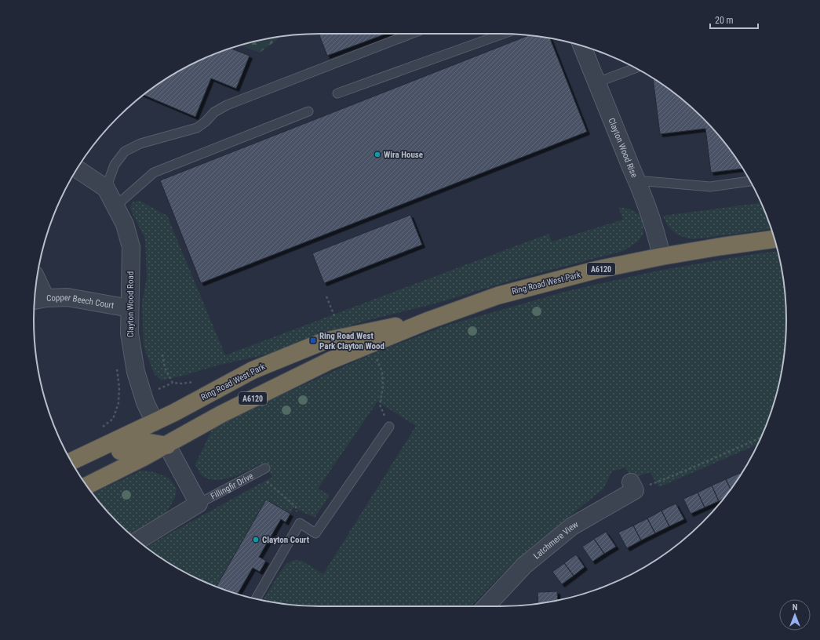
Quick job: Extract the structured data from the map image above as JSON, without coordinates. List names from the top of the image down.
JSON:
{
  "streets": {
    "highway": ["A6120", "Ring Road West Park"],
    "street": [
      "Clayton Wood Rise",
      "Copper Beech Court",
      "Clayton Wood Road",
      "Fillingfir Drive",
      "Latchmere View"
    ]
  },
  "crossings": [
    ["Clayton Wood Rise", "Ring Road West Park"],
    ["A6120", "Ring Road West Park"],
    ["A6120", "Clayton Wood Road"],
    ["Ring Road West Park", "Clayton Wood Road"],
    ["Copper Beech Court", "Clayton Wood Road"]
  ],
  "places": {
    "other": ["Wira House", "Clayton Court"],
    "transit": ["Ring Road West Park Clayton Wood"]
  },
  "scale_bar": "20 m",
  "north": "top"
}
